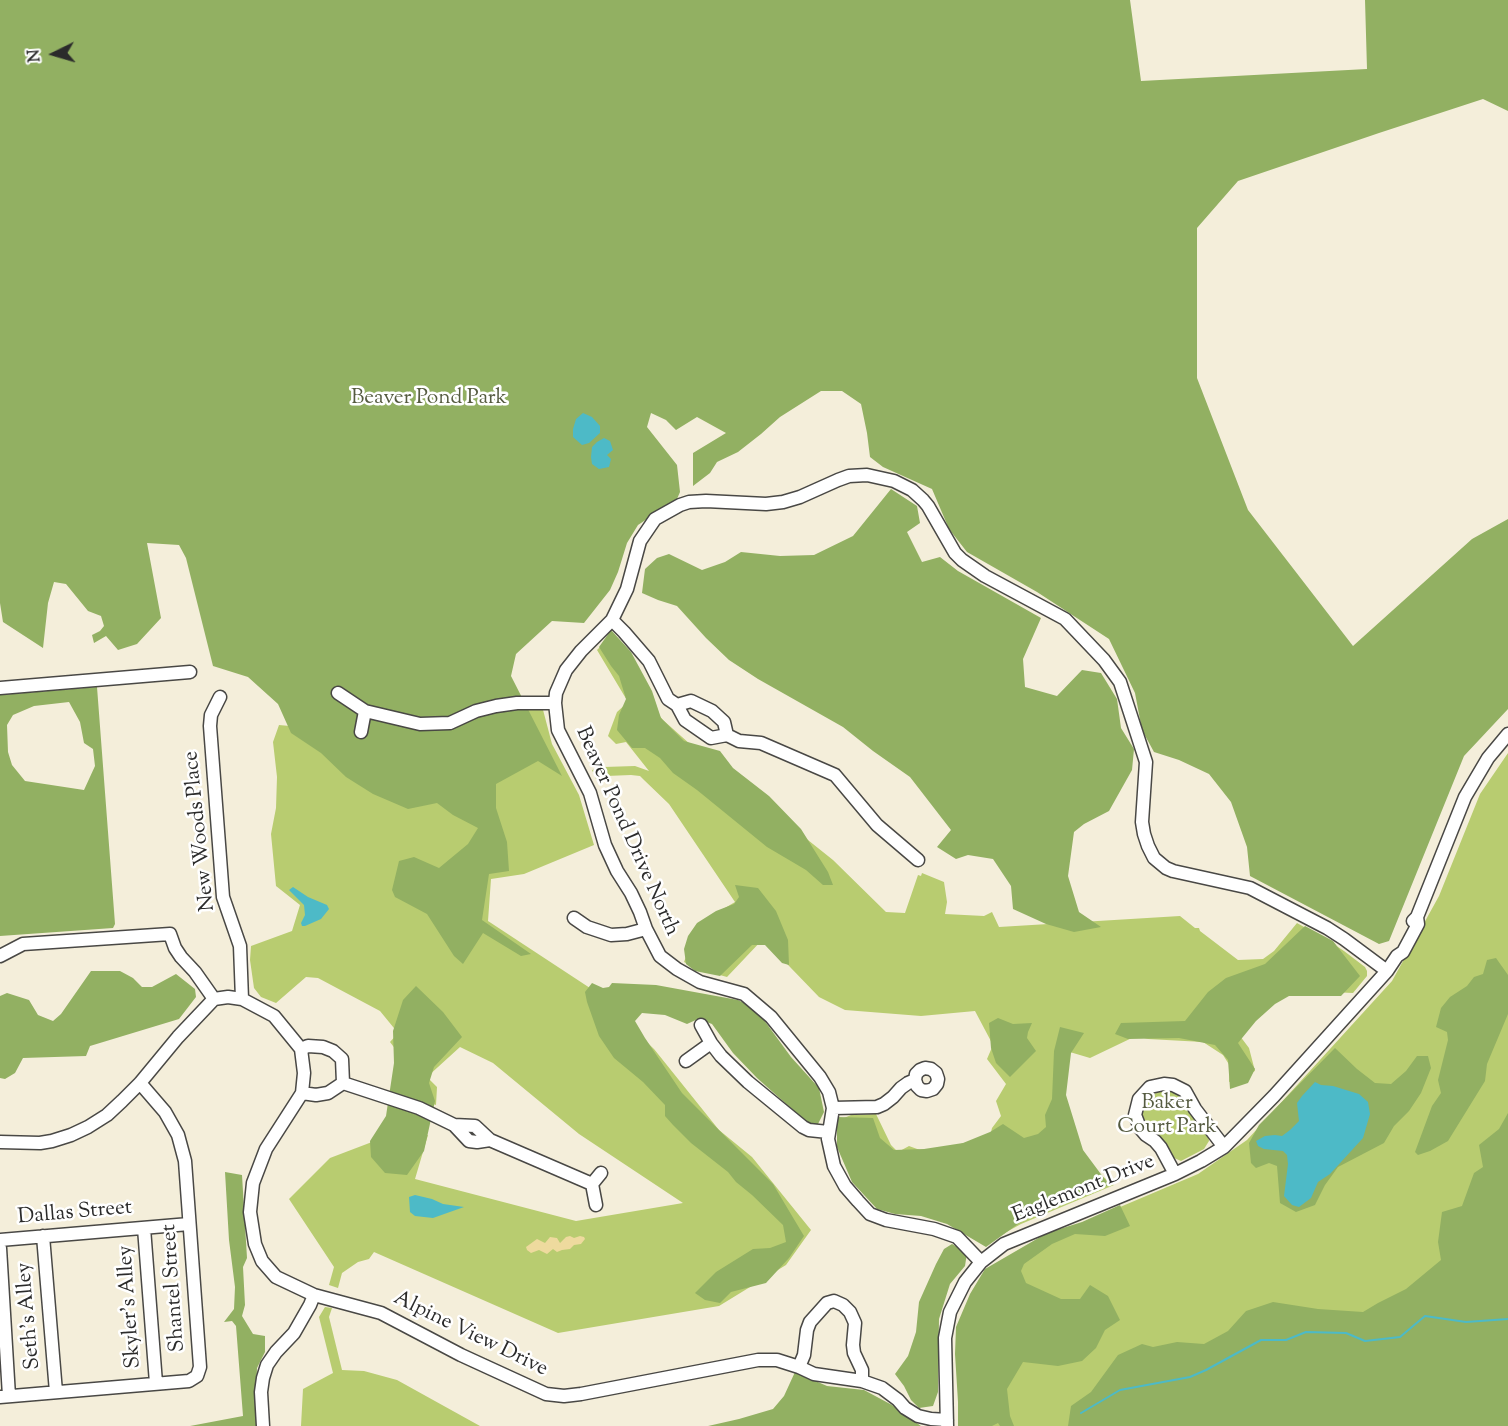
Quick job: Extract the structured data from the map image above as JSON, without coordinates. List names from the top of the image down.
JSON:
{
  "streets": {
    "street": [
      "New Woods Place",
      "Beaver Pond Drive North",
      "Eaglemont Drive",
      "Dallas Street",
      "Shantel Street",
      "Skyler's Alley",
      "Seth's Alley",
      "Alpine View Drive"
    ]
  },
  "crossings": [
    ["Beaver Pond Drive North", "Eaglemont Drive"],
    ["Eaglemont Drive", "Alpine View Drive"],
    ["Dallas Street", "Shantel Street"],
    ["Dallas Street", "Skyler's Alley"],
    ["Dallas Street", "Seth's Alley"],
    ["Shantel Street", "Skyler's Alley"],
    ["Shantel Street", "Seth's Alley"]
  ],
  "parks": ["Beaver Pond Park", "Baker Court Park"],
  "north": "left"
}
